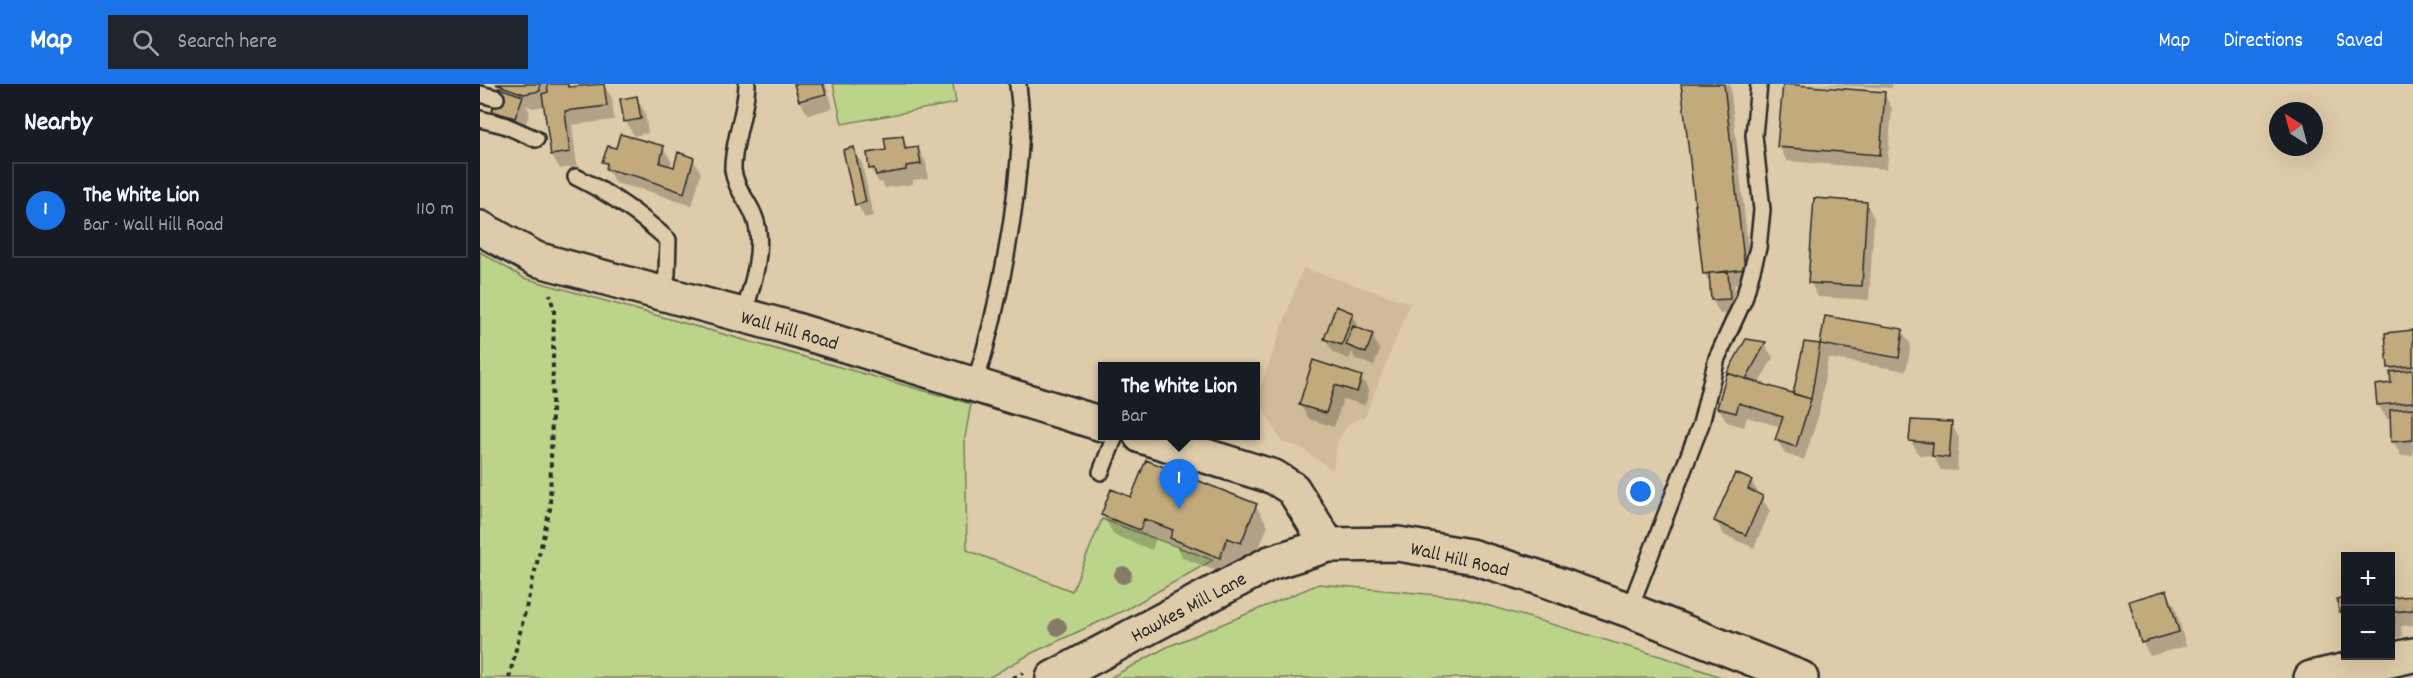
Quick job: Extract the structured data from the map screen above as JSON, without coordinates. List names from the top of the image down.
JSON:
{
  "streets": {
    "street": ["Wall Hill Road", "Hawkes Mill Lane"]
  },
  "crossings": [
    ["Wall Hill Road", "Hawkes Mill Lane"]
  ],
  "north": "top left",
  "page": {
    "header": "Map",
    "search": "Search here",
    "nav": ["Map", "Directions", "Saved"],
    "heading": "Nearby",
    "list": [
      {
        "mark": "1",
        "name": "The White Lion",
        "note": "Bar · Wall Hill Road",
        "value": "110 m"
      }
    ],
    "popup": ["The White Lion", "Bar"],
    "pins": "1",
    "map_buttons": ["+", "−"]
  }
}
